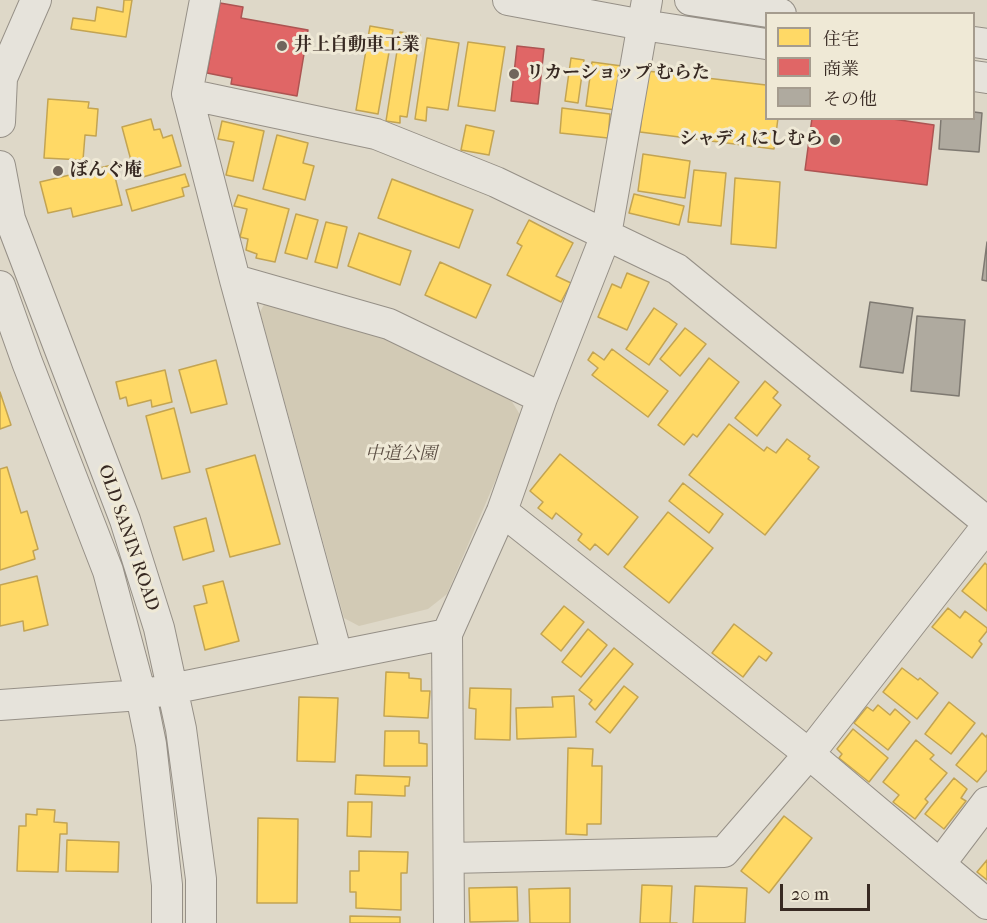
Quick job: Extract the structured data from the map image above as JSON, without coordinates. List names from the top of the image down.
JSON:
{
  "streets": {
    "street": ["OLD SANIN ROAD"]
  },
  "parks": ["中道公園"],
  "places": [
    "井上自動車工業",
    "リカーショップ むらた",
    "シャディにしむら",
    "ぼんぐ庵"
  ],
  "legend": ["住宅", "商業", "その他"],
  "scale_bar": "20 m"
}
